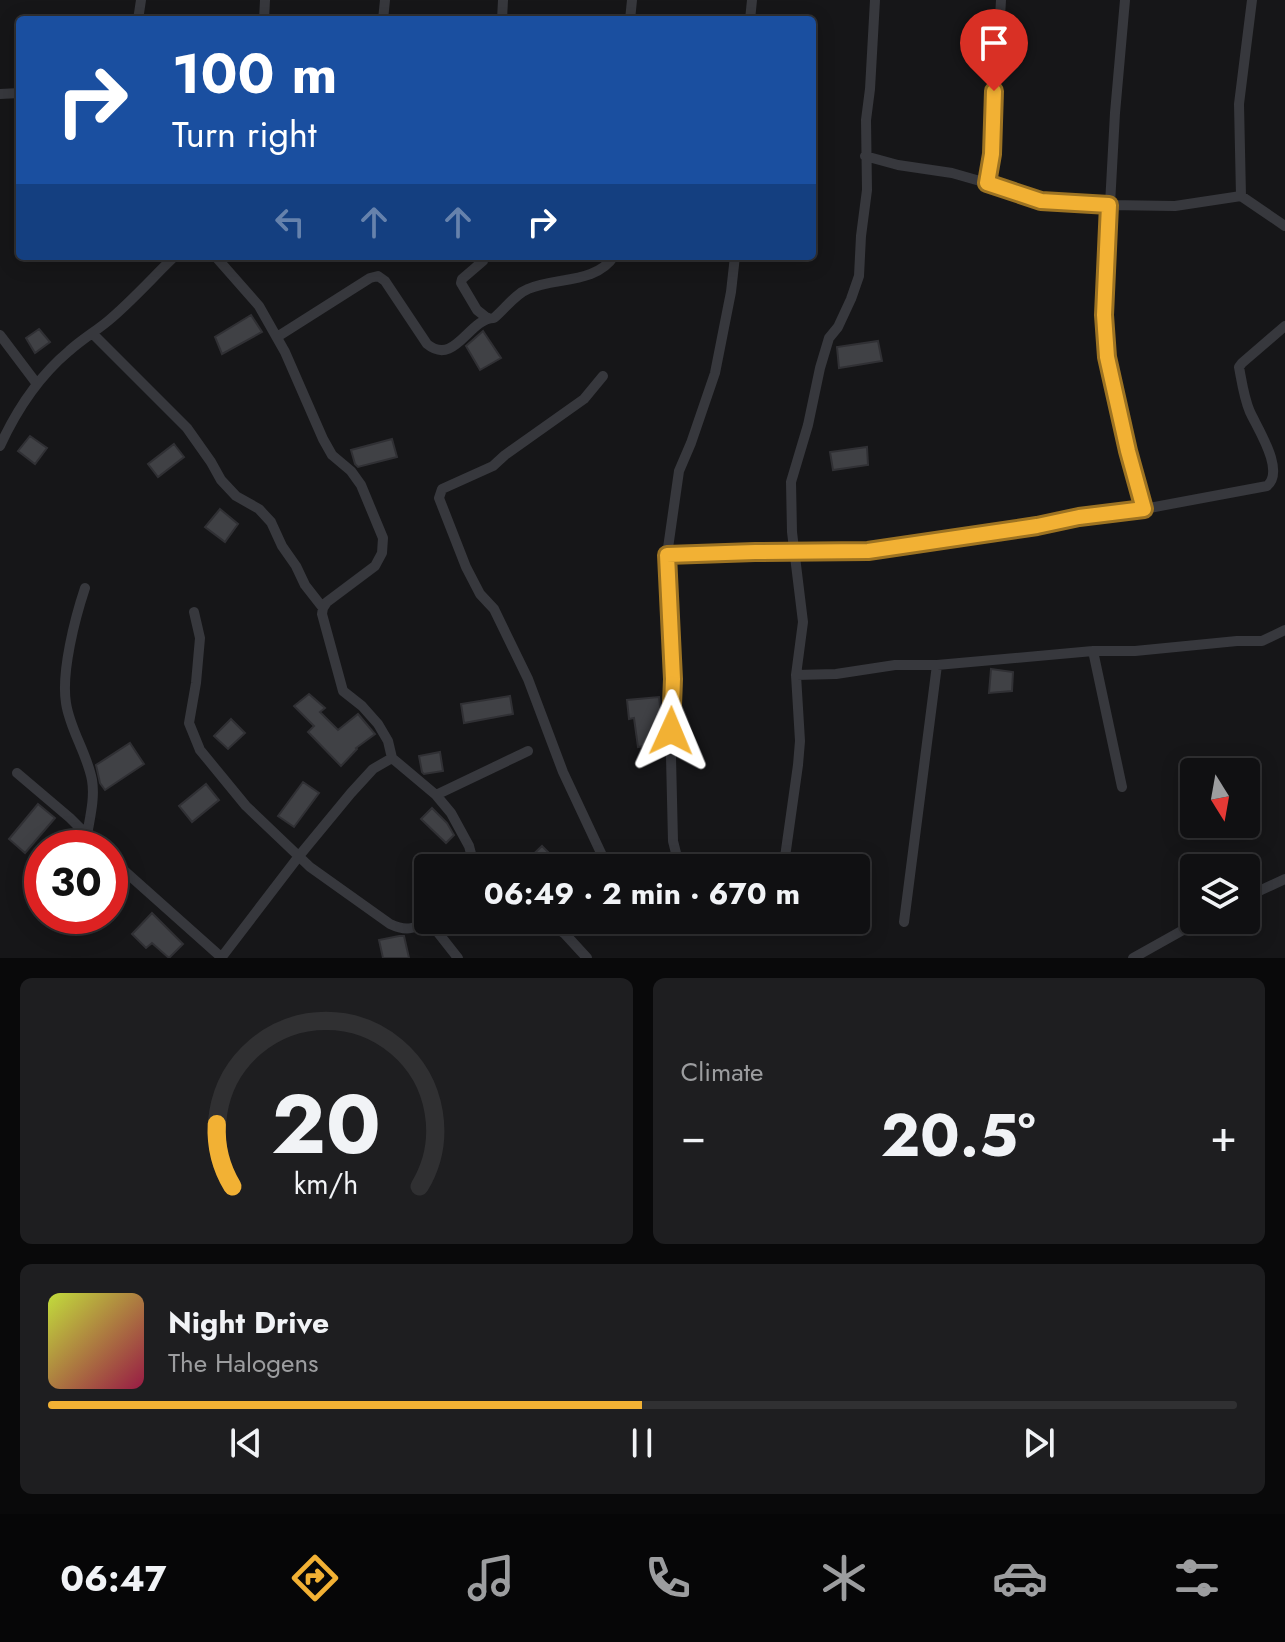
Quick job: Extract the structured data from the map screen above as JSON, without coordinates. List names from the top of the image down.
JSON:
{
  "north": "bottom",
  "page": {
    "turn": ["100 m", "Turn right"],
    "limit": "30",
    "trip": "06:49 · 2 min · 670 m",
    "tile": "Climate",
    "heat": ["−", "20.5°", "+"],
    "song": ["Night Drive", "The Halogens"],
    "tabs": "06:47",
    "gauge": ["20", "km/h"]
  }
}
